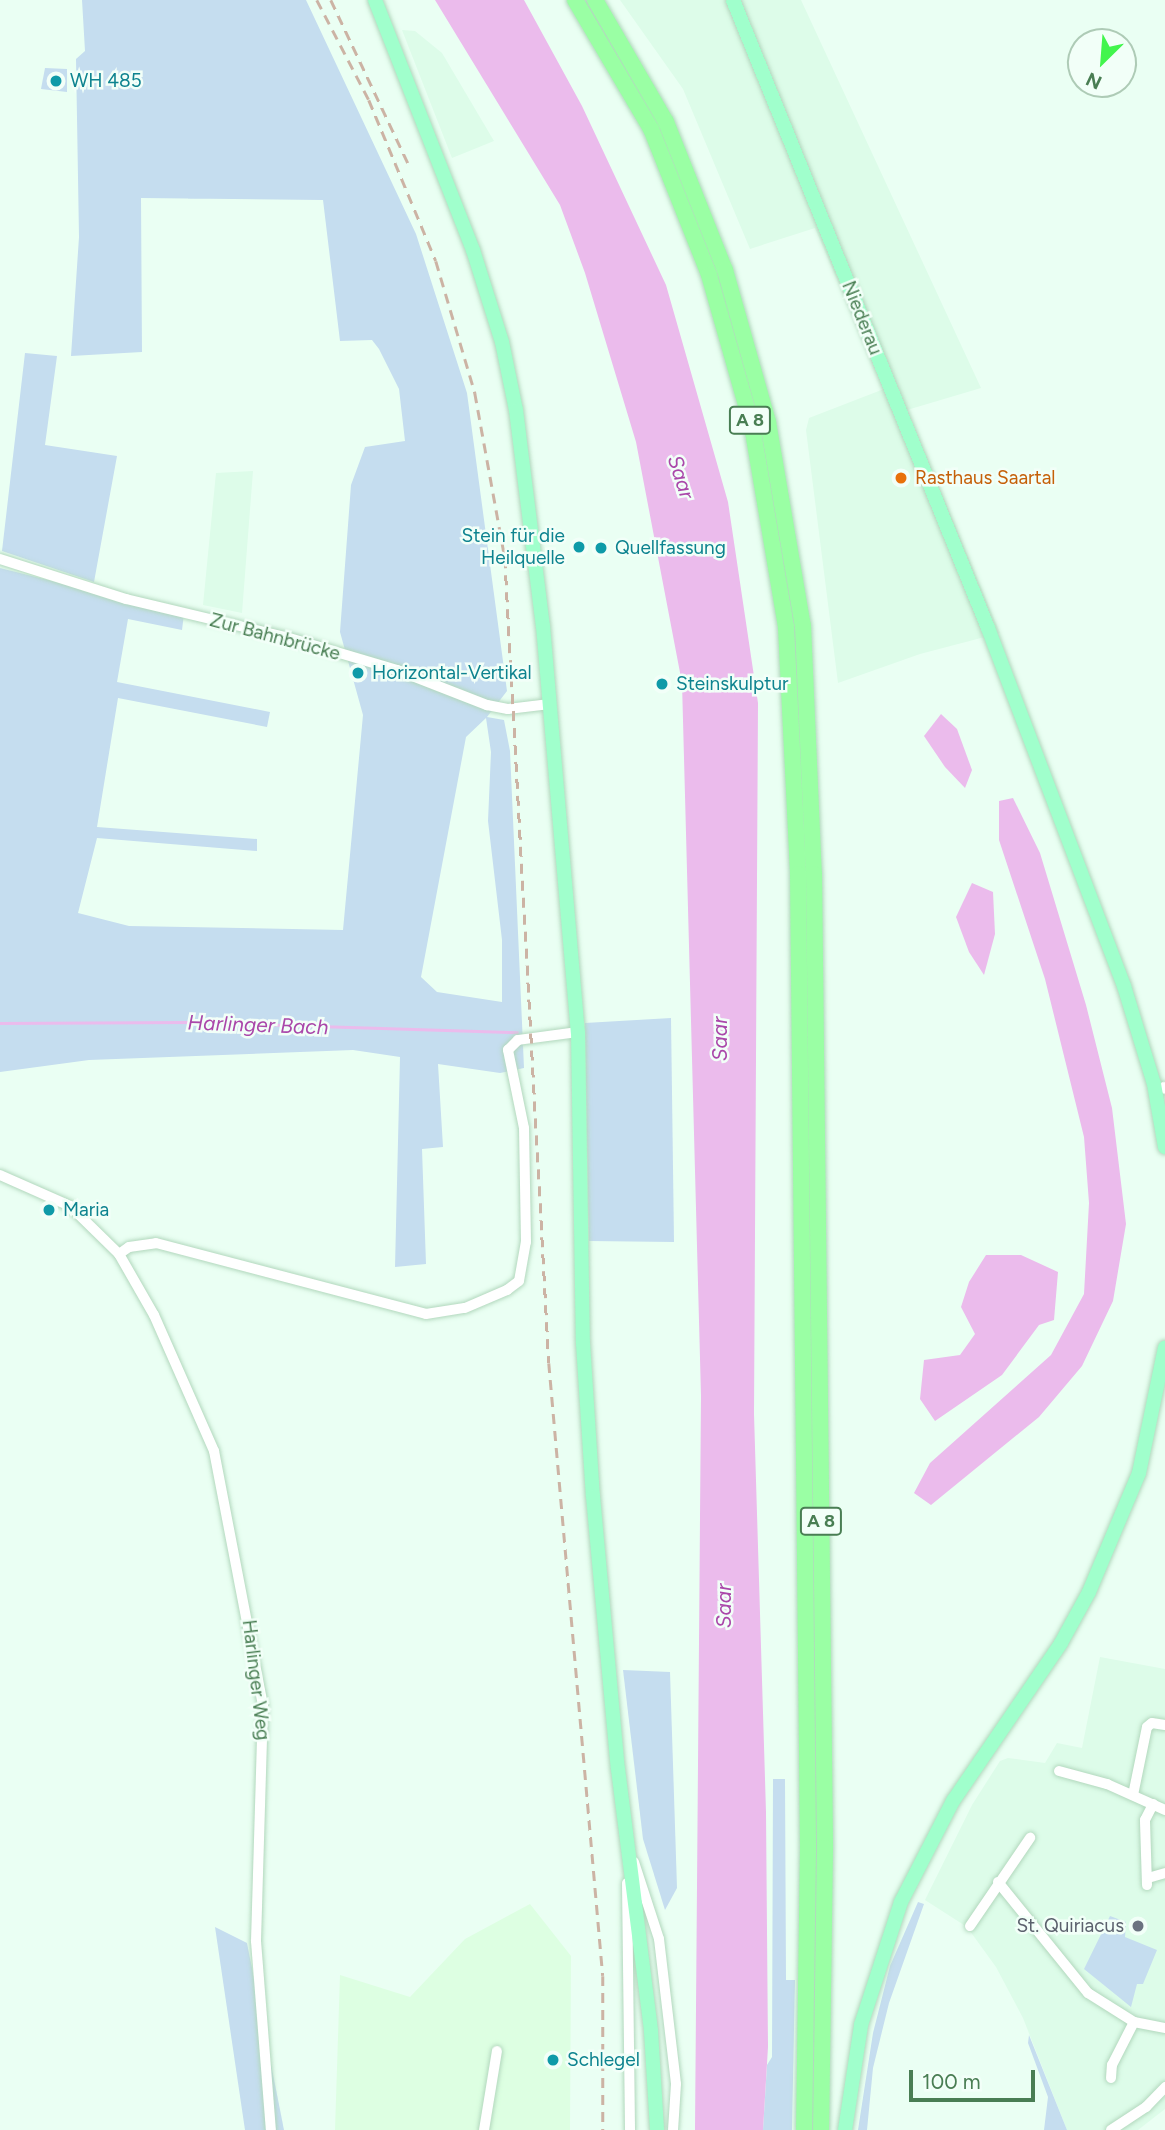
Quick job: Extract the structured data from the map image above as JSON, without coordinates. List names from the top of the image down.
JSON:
{
  "streets": {
    "highway": ["A 8"],
    "main road": ["Niederau"],
    "street": ["Zur Bahnbrücke", "Harlinger Weg"]
  },
  "water": ["Saar", "Harlinger Bach"],
  "places": [
    "WH 485",
    "Rasthaus Saartal",
    "Stein für die Heilquelle",
    "Quellfassung",
    "Horizontal-Vertikal",
    "Steinskulptur",
    "Maria",
    "St. Quiriacus",
    "Schlegel"
  ],
  "scale_bar": "100 m",
  "north": "bottom left"
}
